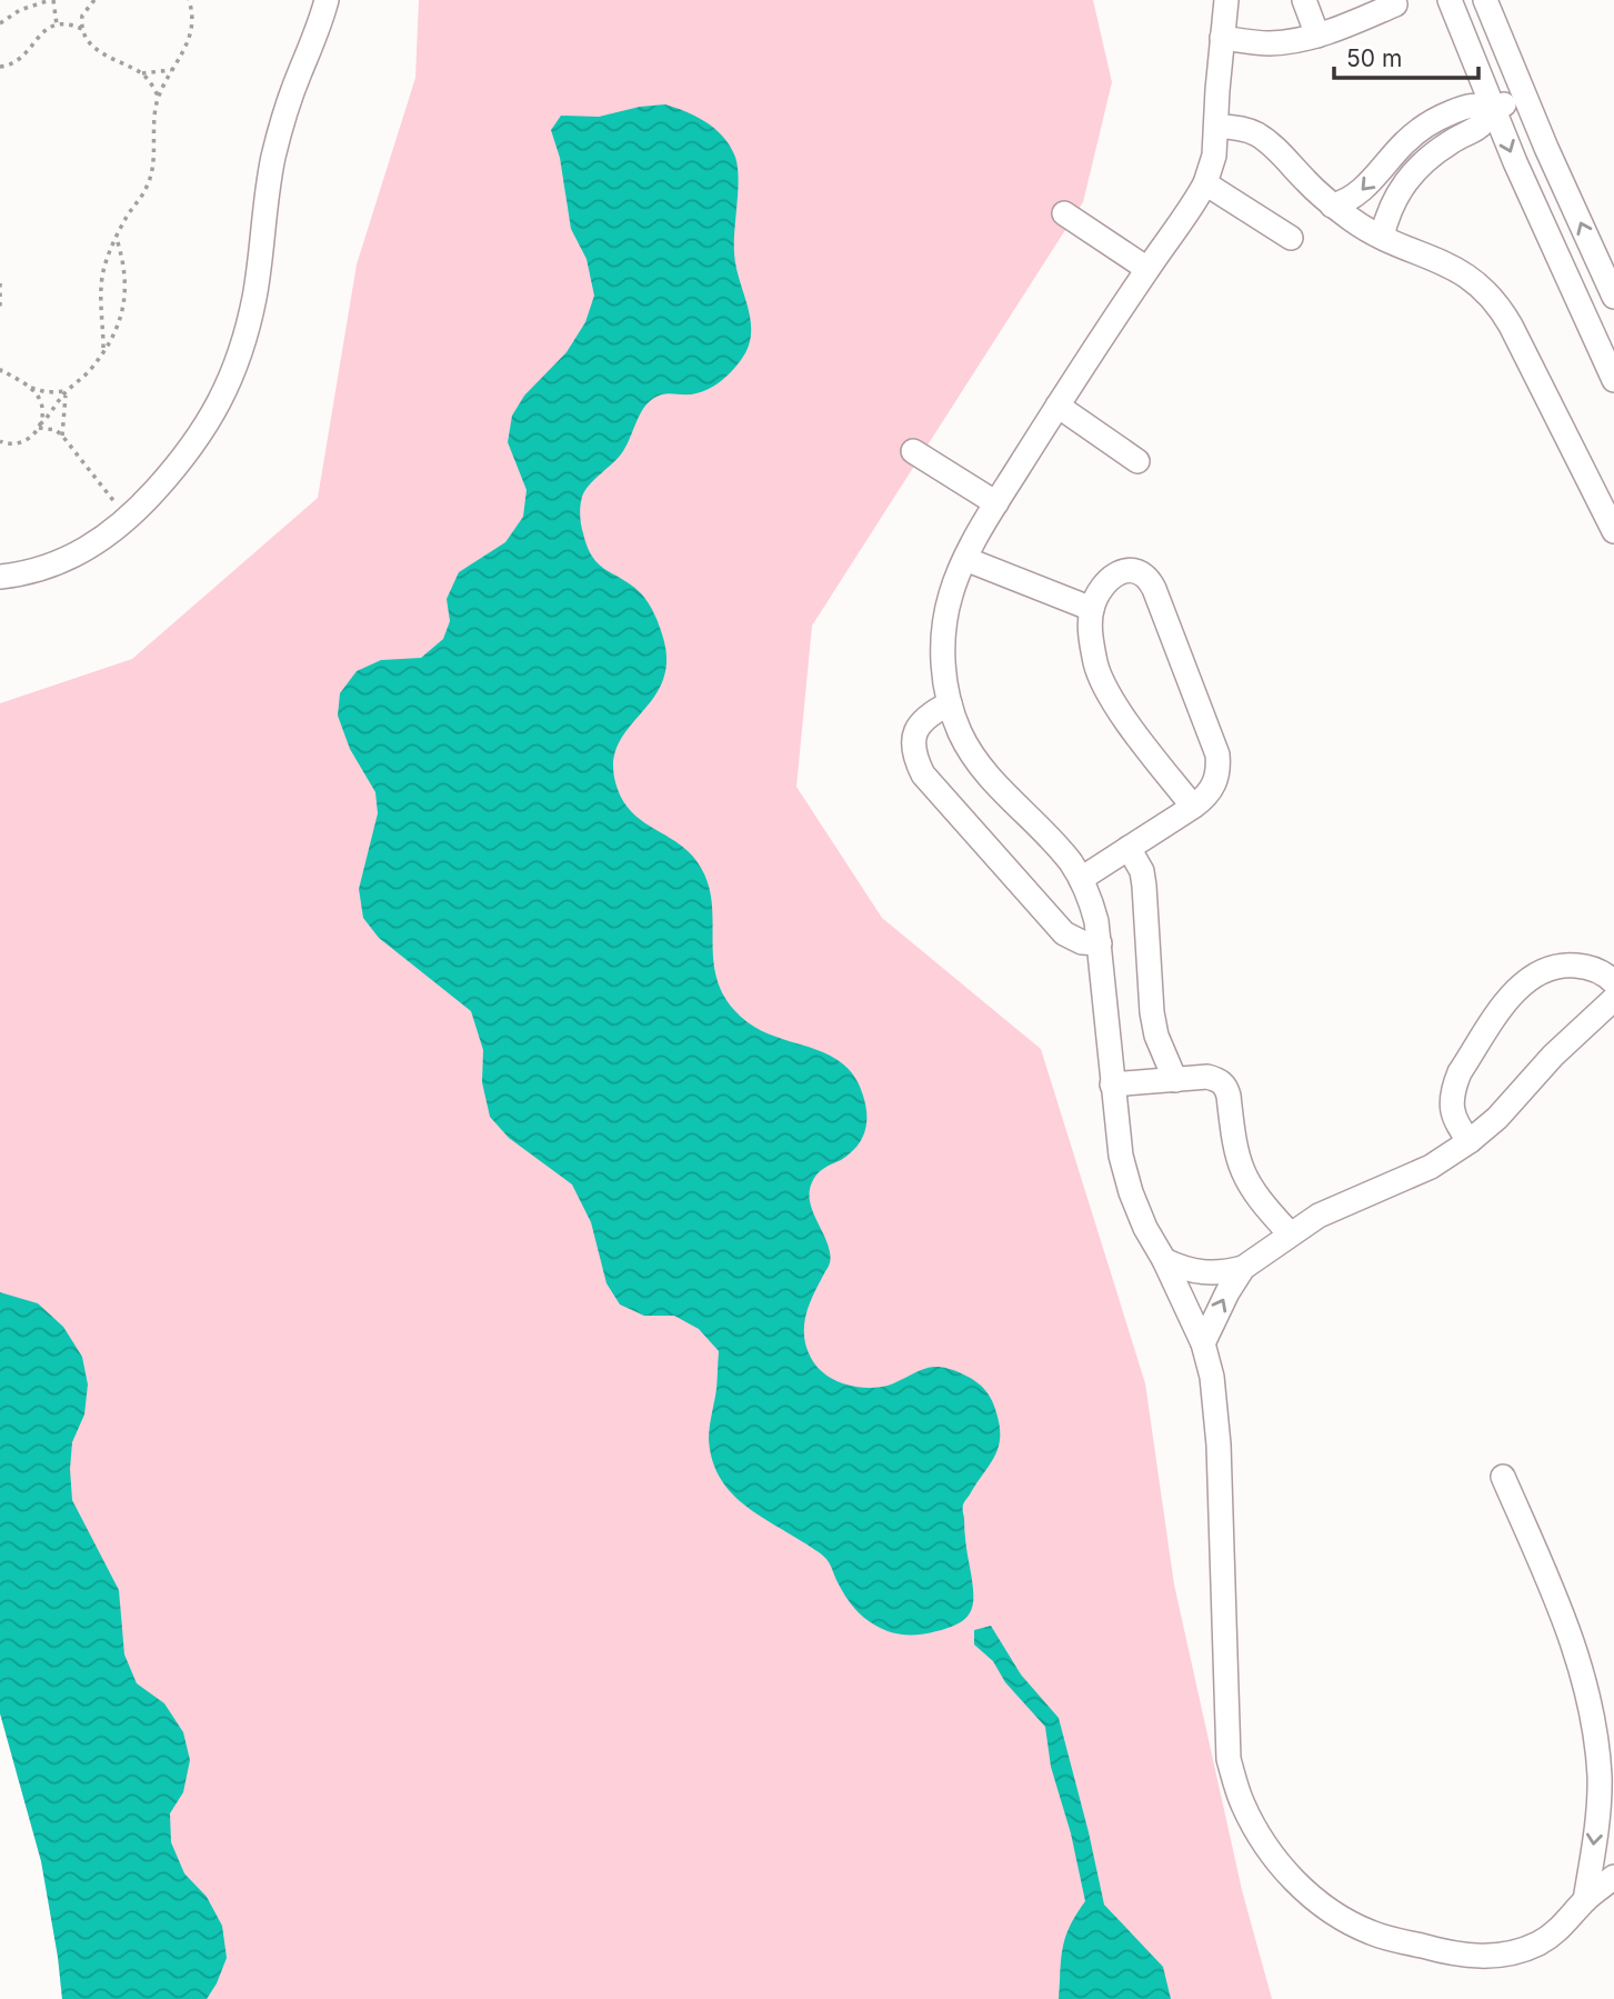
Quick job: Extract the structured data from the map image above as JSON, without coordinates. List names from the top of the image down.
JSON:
{
  "scale_bar": "50 m"
}
